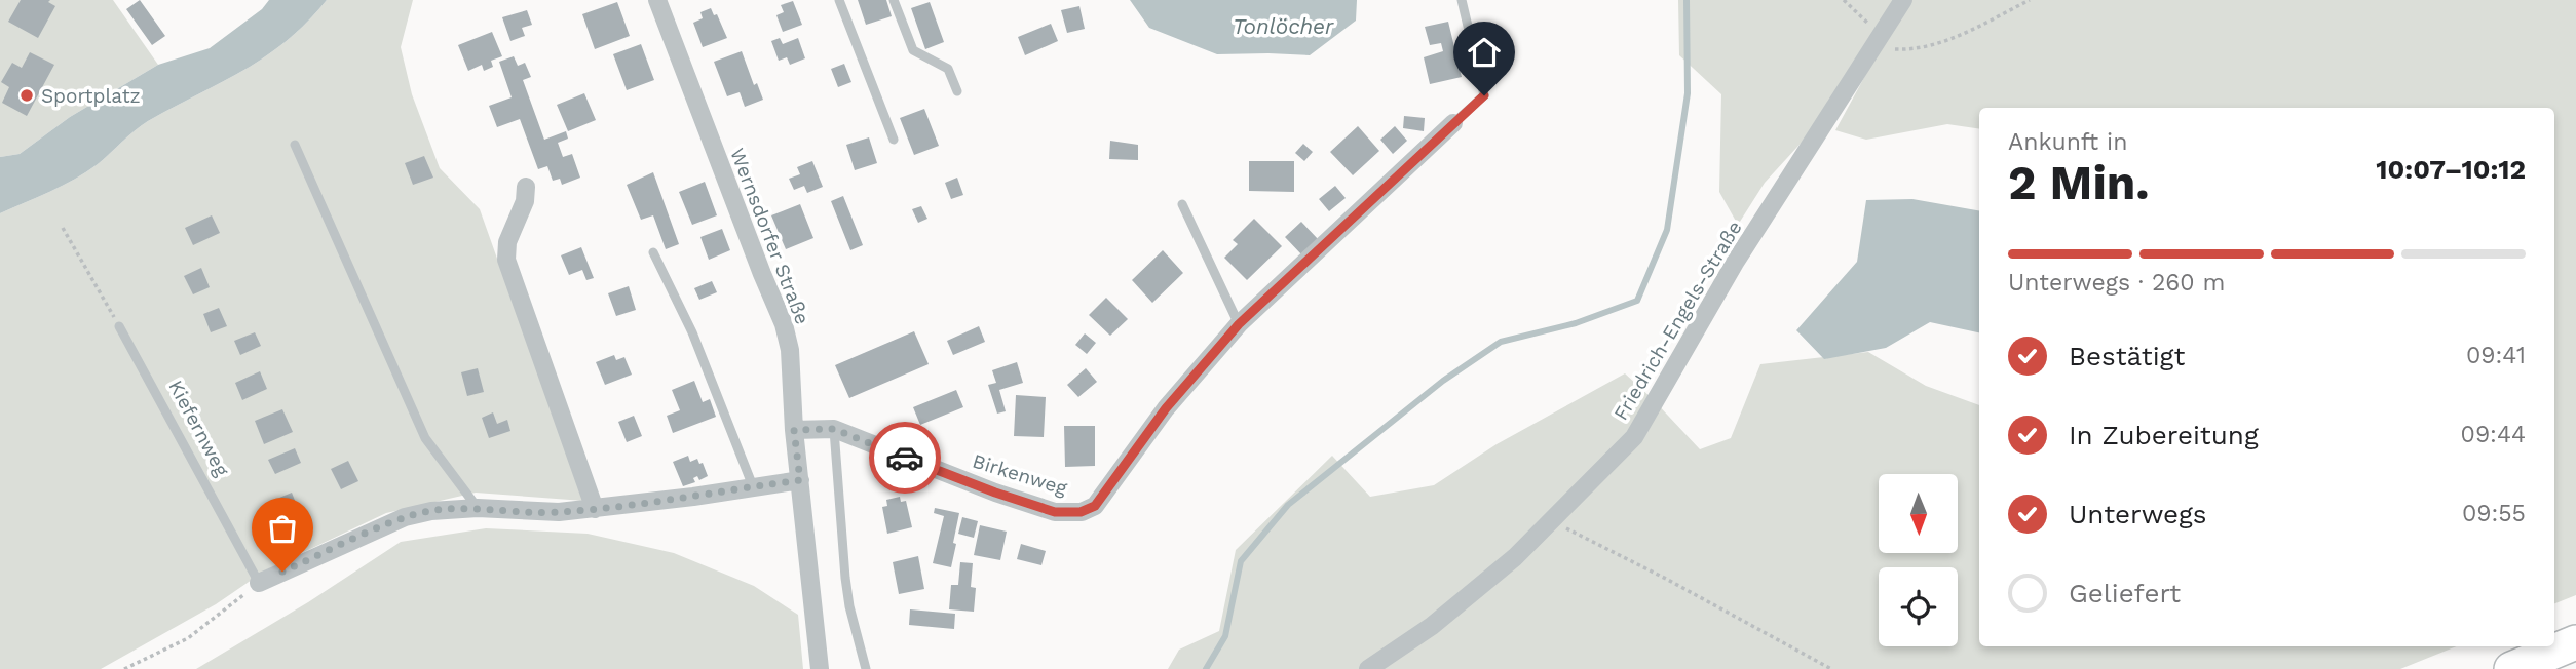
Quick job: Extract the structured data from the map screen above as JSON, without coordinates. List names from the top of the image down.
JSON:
{
  "streets": {
    "street": ["Wernsdorfer Straße", "Friedrich-Engels-Straße", "Birkenweg"],
    "lane": ["Kiefernweg"]
  },
  "crossings": [
    ["Wernsdorfer Straße", "Birkenweg"]
  ],
  "water": ["Tonlöcher"],
  "places": ["Sportplatz"],
  "north": "bottom",
  "page": {
    "heading": ["2 Min.", "Ankunft in", "10:07–10:12"],
    "bar": "Unterwegs · 260 m",
    "list": [
      ["Bestätigt", "09:41"],
      ["In Zubereitung", "09:44"],
      ["Unterwegs", "09:55"],
      "Geliefert"
    ]
  }
}
